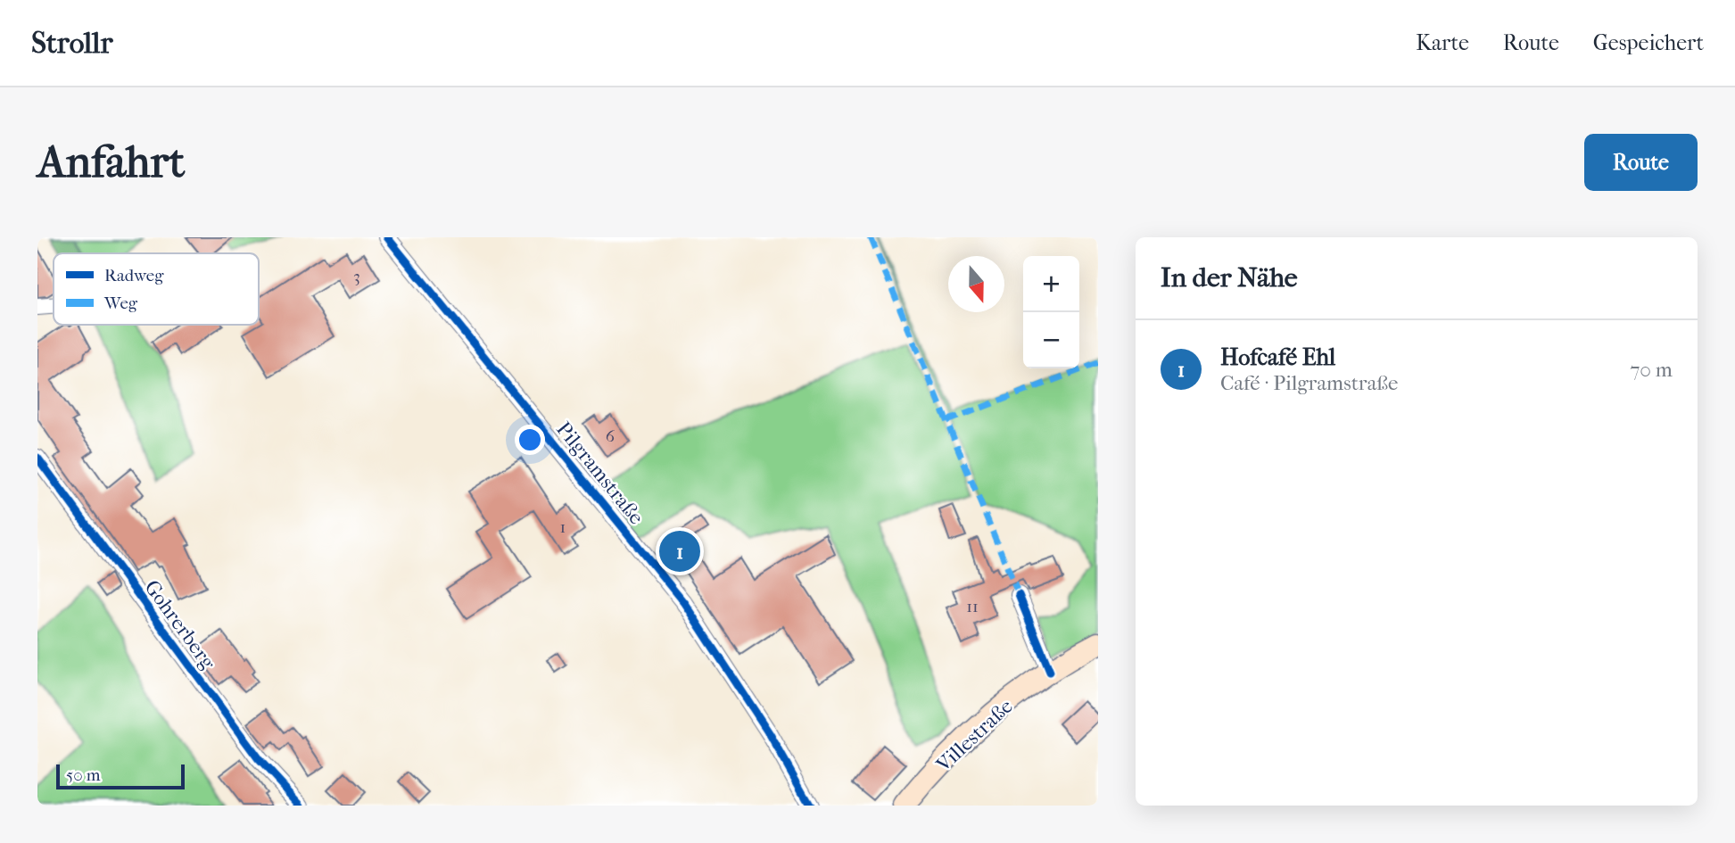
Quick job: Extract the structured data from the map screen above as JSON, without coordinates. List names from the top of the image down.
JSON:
{
  "streets": {
    "main road": ["Villestraße"],
    "street": ["Pilgramstraße", "Gohrerberg"]
  },
  "house_numbers": [
    "3",
    "6",
    "1",
    "11"
  ],
  "legend": ["Radweg", "Weg"],
  "scale_bar": "50 m",
  "north": "bottom",
  "page": {
    "header": "Strollr",
    "nav": ["Karte", "Route", "Gespeichert"],
    "buttons": "Route",
    "title": "Anfahrt",
    "heading": "In der Nähe",
    "map_buttons": ["+", "−"],
    "list": [
      {
        "mark": "1",
        "name": "Hofcafé Ehl",
        "note": "Café · Pilgramstraße",
        "value": "70 m"
      }
    ],
    "pins": "1",
    "scale": "50 m"
  }
}
